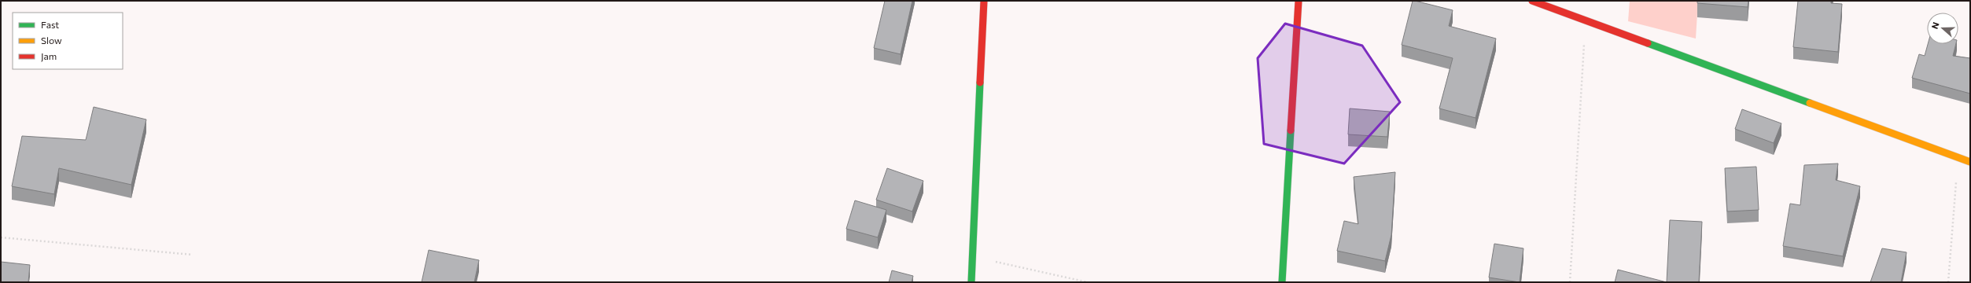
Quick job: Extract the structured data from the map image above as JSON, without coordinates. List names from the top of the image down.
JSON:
{
  "legend": ["Fast", "Slow", "Jam"],
  "north": "left"
}
